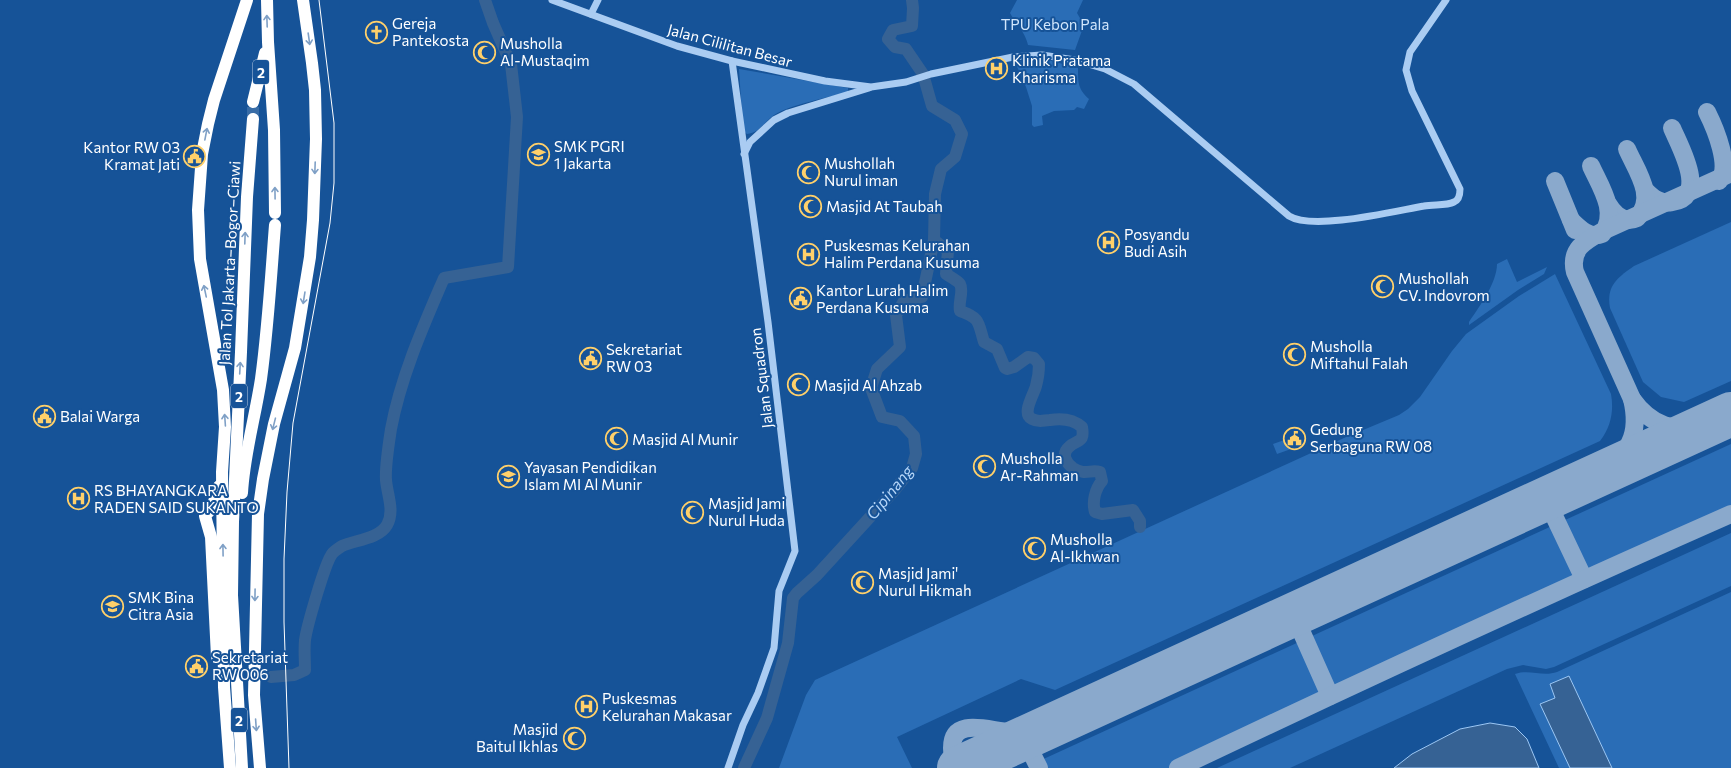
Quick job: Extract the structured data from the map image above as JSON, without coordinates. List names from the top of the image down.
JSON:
{
  "streets": {
    "highway": ["2", "Jalan Tol Jakarta–Bogor–Ciawi"],
    "street": ["Jalan Cililitan Besar", "Jalan Squadron"]
  },
  "crossings": [
    ["Jalan Cililitan Besar", "Jalan Squadron"]
  ],
  "water": ["Cipinang"],
  "parks": ["TPU Kebon Pala"],
  "places": {
    "church": ["Gereja Pantekosta"],
    "mosque": [
      "Musholla Al-Mustaqim",
      "Mushollah Nurul iman",
      "Masjid At Taubah",
      "Mushollah CV. Indovrom",
      "Musholla Miftahul Falah",
      "Masjid Al Ahzab",
      "Masjid Al Munir",
      "Musholla Ar-Rahman",
      "Masjid Jami Nurul Huda",
      "Musholla Al-Ikhwan",
      "Masjid Jami' Nurul Hikmah",
      "Masjid Baitul Ikhlas"
    ],
    "hospital": [
      "Klinik Pratama Kharisma",
      "Posyandu Budi Asih",
      "Puskesmas Kelurahan Halim Perdana Kusuma",
      "RS BHAYANGKARA RADEN SAID SUKANTO",
      "Puskesmas Kelurahan Makasar"
    ],
    "school or university": ["SMK PGRI 1 Jakarta", "Yayasan Pendidikan Islam MI Al Munir", "SMK Bina Citra Asia"],
    "public building": [
      "Kantor RW 03 Kramat Jati",
      "Kantor Lurah Halim Perdana Kusuma",
      "Sekretariat RW 03",
      "Balai Warga",
      "Gedung Serbaguna RW 08",
      "Sekretariat RW 006"
    ]
  }
}
